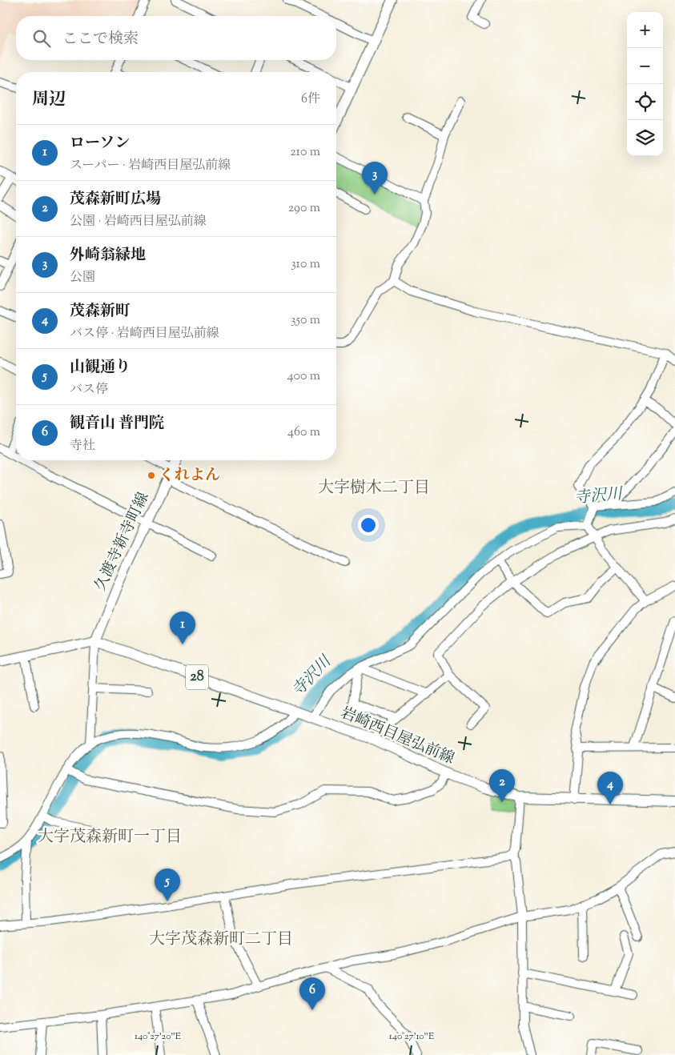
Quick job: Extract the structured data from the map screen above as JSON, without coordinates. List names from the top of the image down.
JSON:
{
  "streets": {
    "main road": ["久渡寺新寺町線", "28", "岩崎西目屋弘前線"]
  },
  "crossings": [
    ["久渡寺新寺町線", "岩崎西目屋弘前線"]
  ],
  "districts": ["大字樹木二丁目", "大字茂森新町一丁目", "大字茂森新町二丁目"],
  "water": ["寺沢川"],
  "places": ["くれよん"],
  "page": {
    "map_buttons": ["+", "−"],
    "search": "ここで検索",
    "heading": ["周辺", "6件"],
    "list": [
      {
        "mark": "1",
        "name": "ローソン",
        "note": "スーパー · 岩崎西目屋弘前線",
        "value": "210 m"
      },
      {
        "mark": "2",
        "name": "茂森新町広場",
        "note": "公園 · 岩崎西目屋弘前線",
        "value": "290 m"
      },
      {
        "mark": "3",
        "name": "外崎翁緑地",
        "note": "公園",
        "value": "310 m"
      },
      {
        "mark": "4",
        "name": "茂森新町",
        "note": "バス停 · 岩崎西目屋弘前線",
        "value": "350 m"
      },
      {
        "mark": "5",
        "name": "山観通り",
        "note": "バス停",
        "value": "400 m"
      },
      {
        "mark": "6",
        "name": "観音山 普門院",
        "note": "寺社",
        "value": "460 m"
      }
    ],
    "pins": [
      "3",
      "1",
      "2",
      "4",
      "5",
      "6"
    ]
  },
  "coordinates": ["140°27'20\"E", "140°27'10\"E"]
}
